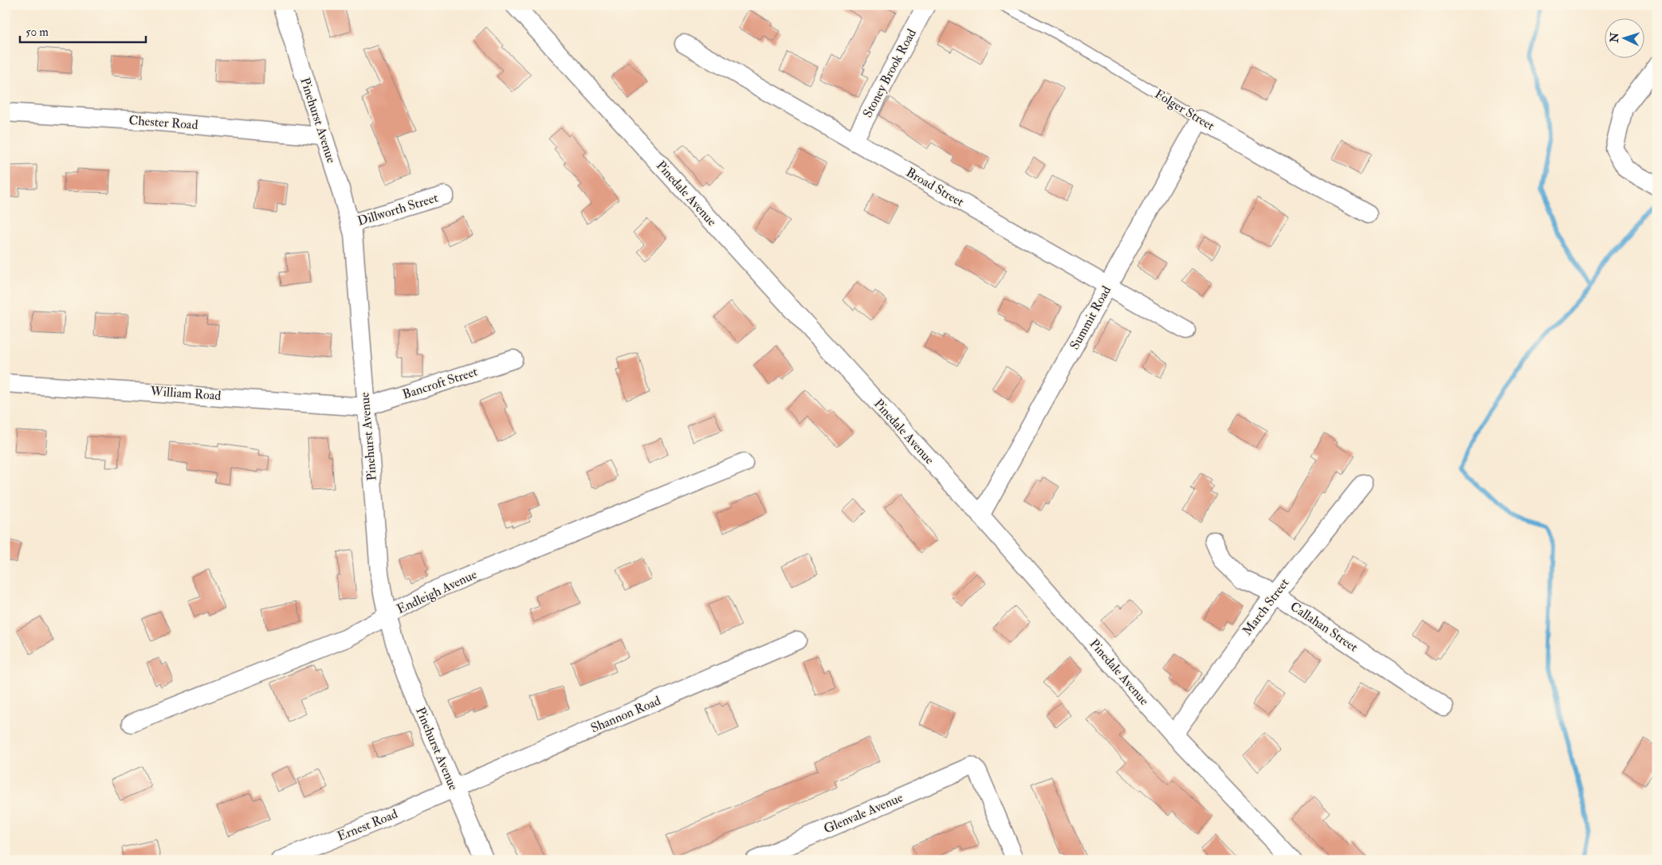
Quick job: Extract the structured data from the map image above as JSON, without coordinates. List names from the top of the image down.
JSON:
{
  "streets": {
    "street": [
      "Stoney Brook Road",
      "Folger Street",
      "Pinehurst Avenue",
      "Chester Road",
      "Broad Street",
      "Pinedale Avenue",
      "Dillworth Street",
      "Summit Road",
      "Bancroft Street",
      "William Road",
      "Endleigh Avenue",
      "March Street",
      "Callahan Street",
      "Shannon Road",
      "Glenvale Avenue",
      "Ernest Road"
    ]
  },
  "crossings": [
    ["Stoney Brook Road", "Broad Street"],
    ["Folger Street", "Summit Road"],
    ["Pinehurst Avenue", "Chester Road"],
    ["Pinehurst Avenue", "Dillworth Street"],
    ["Pinehurst Avenue", "Bancroft Street"],
    ["Pinehurst Avenue", "William Road"],
    ["Pinehurst Avenue", "Endleigh Avenue"],
    ["Pinehurst Avenue", "Shannon Road"],
    ["Pinehurst Avenue", "Ernest Road"],
    ["Broad Street", "Summit Road"],
    ["Pinedale Avenue", "Summit Road"],
    ["Pinedale Avenue", "March Street"],
    ["Bancroft Street", "William Road"],
    ["March Street", "Callahan Street"],
    ["Shannon Road", "Ernest Road"]
  ],
  "scale_bar": "50 m",
  "north": "left"
}
